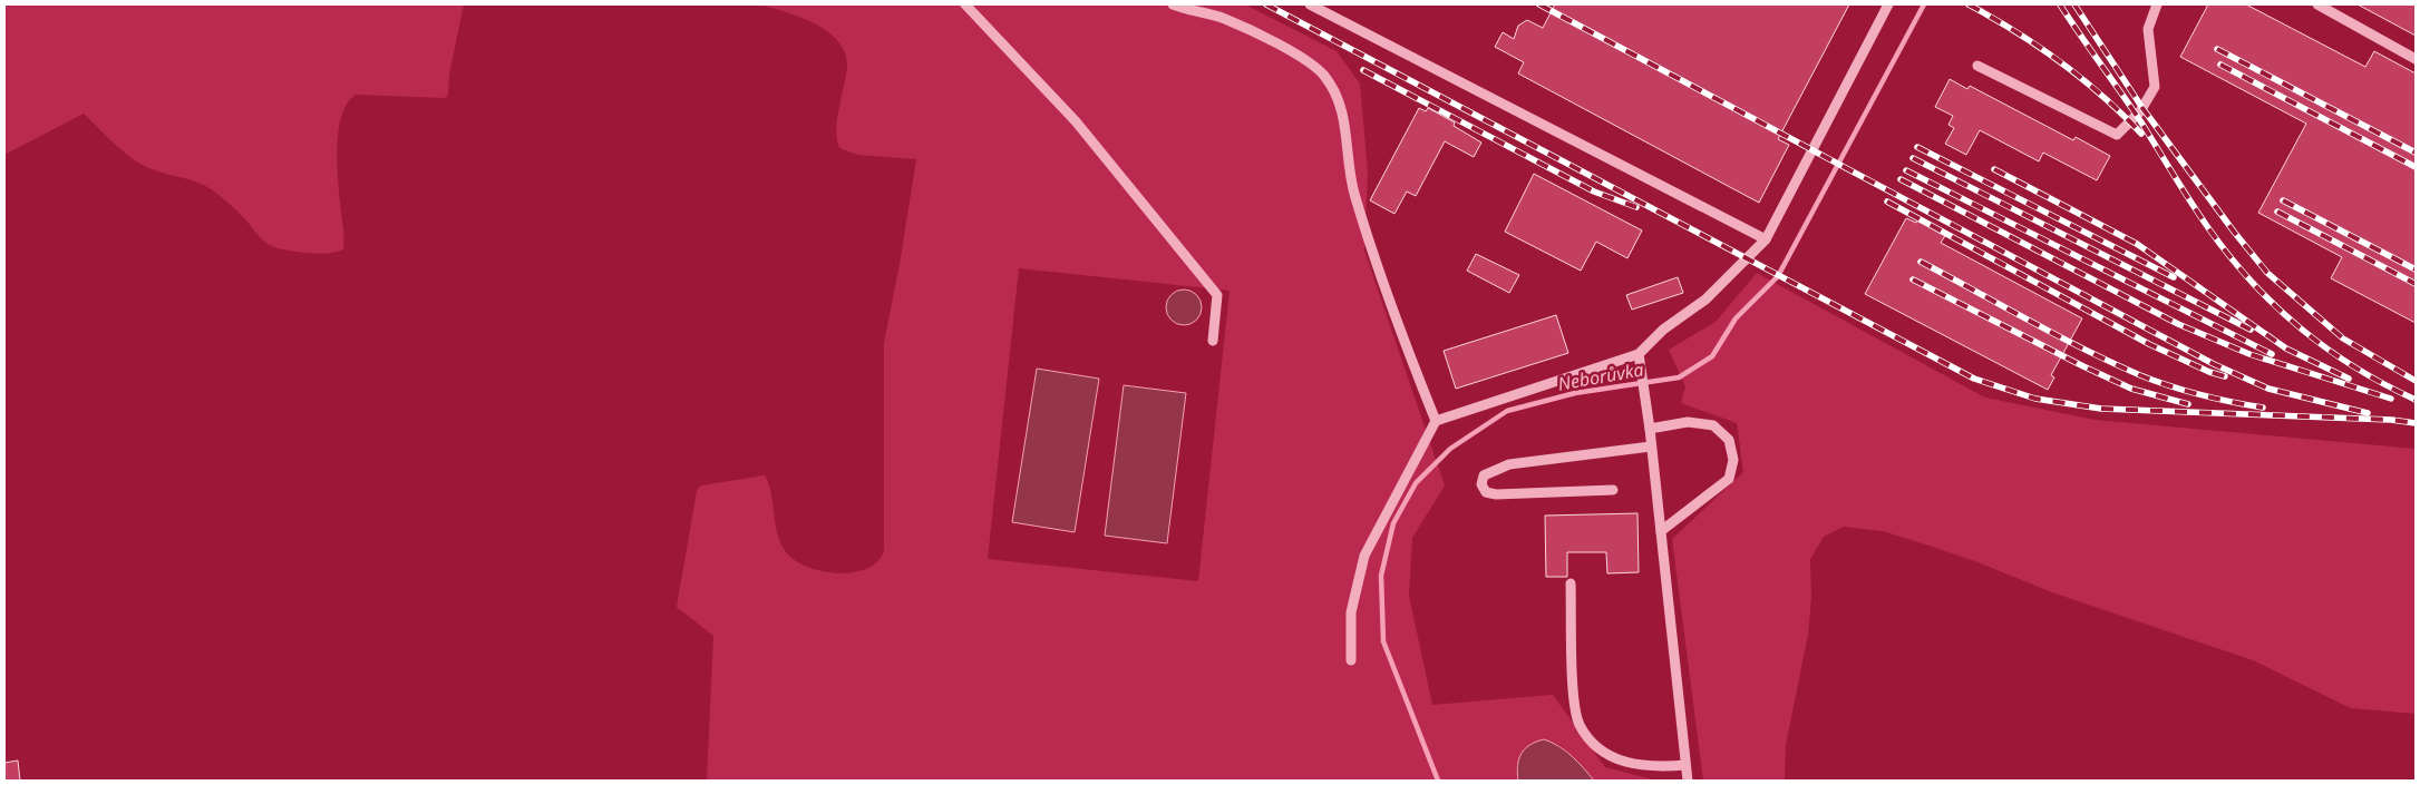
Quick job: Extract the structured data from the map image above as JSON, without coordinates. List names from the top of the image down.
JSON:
{
  "water": ["Neborůvka"]
}
